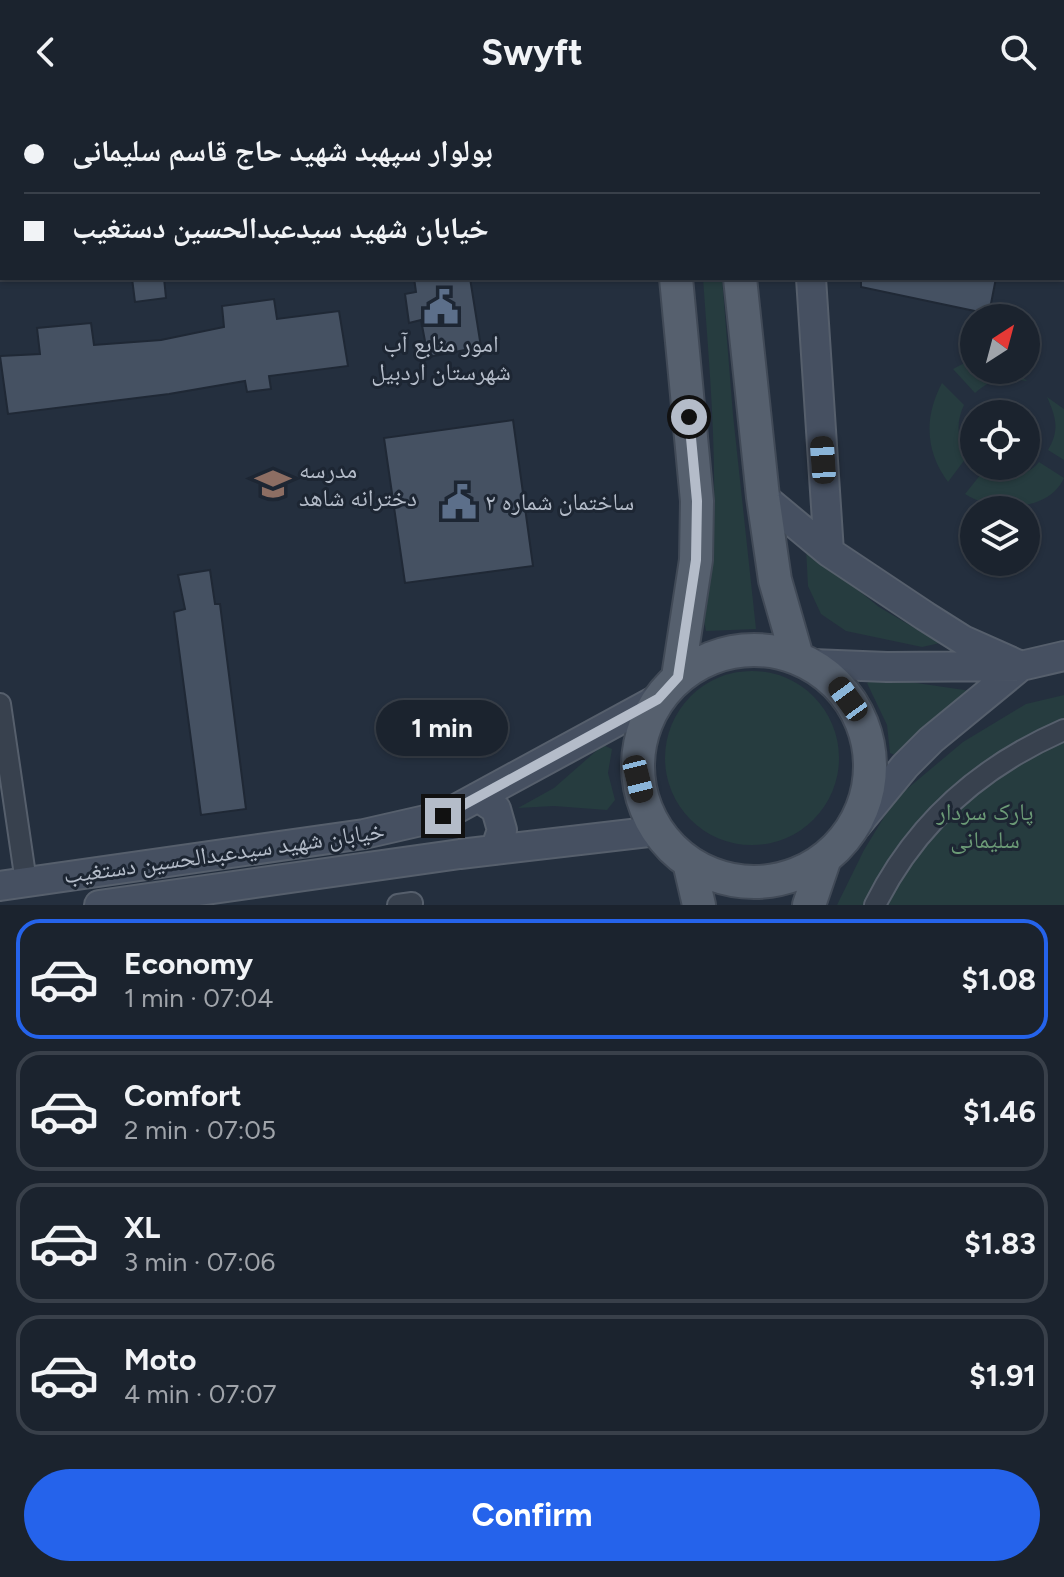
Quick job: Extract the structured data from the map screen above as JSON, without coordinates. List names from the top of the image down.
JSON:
{
  "streets": {
    "main road": ["خیابان شهید سیدعبدالحسین دستغیب"]
  },
  "parks": ["پارک سردار سلیمانی"],
  "places": {
    "public building": ["امور منابع آب شهرستان اردبیل", "ساختمان شماره ۲"],
    "school or university": ["مدرسه دخترانه شاهد"]
  },
  "north": "top right",
  "page": {
    "header": "Swyft",
    "banner": ["بولوار سپهبد شهید حاج قاسم سلیمانی", "خیابان شهید سیدعبدالحسین دستغیب"],
    "bubble": "1 min",
    "list": [
      {
        "name": "Economy",
        "note": "1 min · 07:04",
        "value": "$1.08"
      },
      {
        "name": "Comfort",
        "note": "2 min · 07:05",
        "value": "$1.46"
      },
      {
        "name": "XL",
        "note": "3 min · 07:06",
        "value": "$1.83"
      },
      {
        "name": "Moto",
        "note": "4 min · 07:07",
        "value": "$1.91"
      }
    ],
    "buttons": "Confirm"
  }
}
